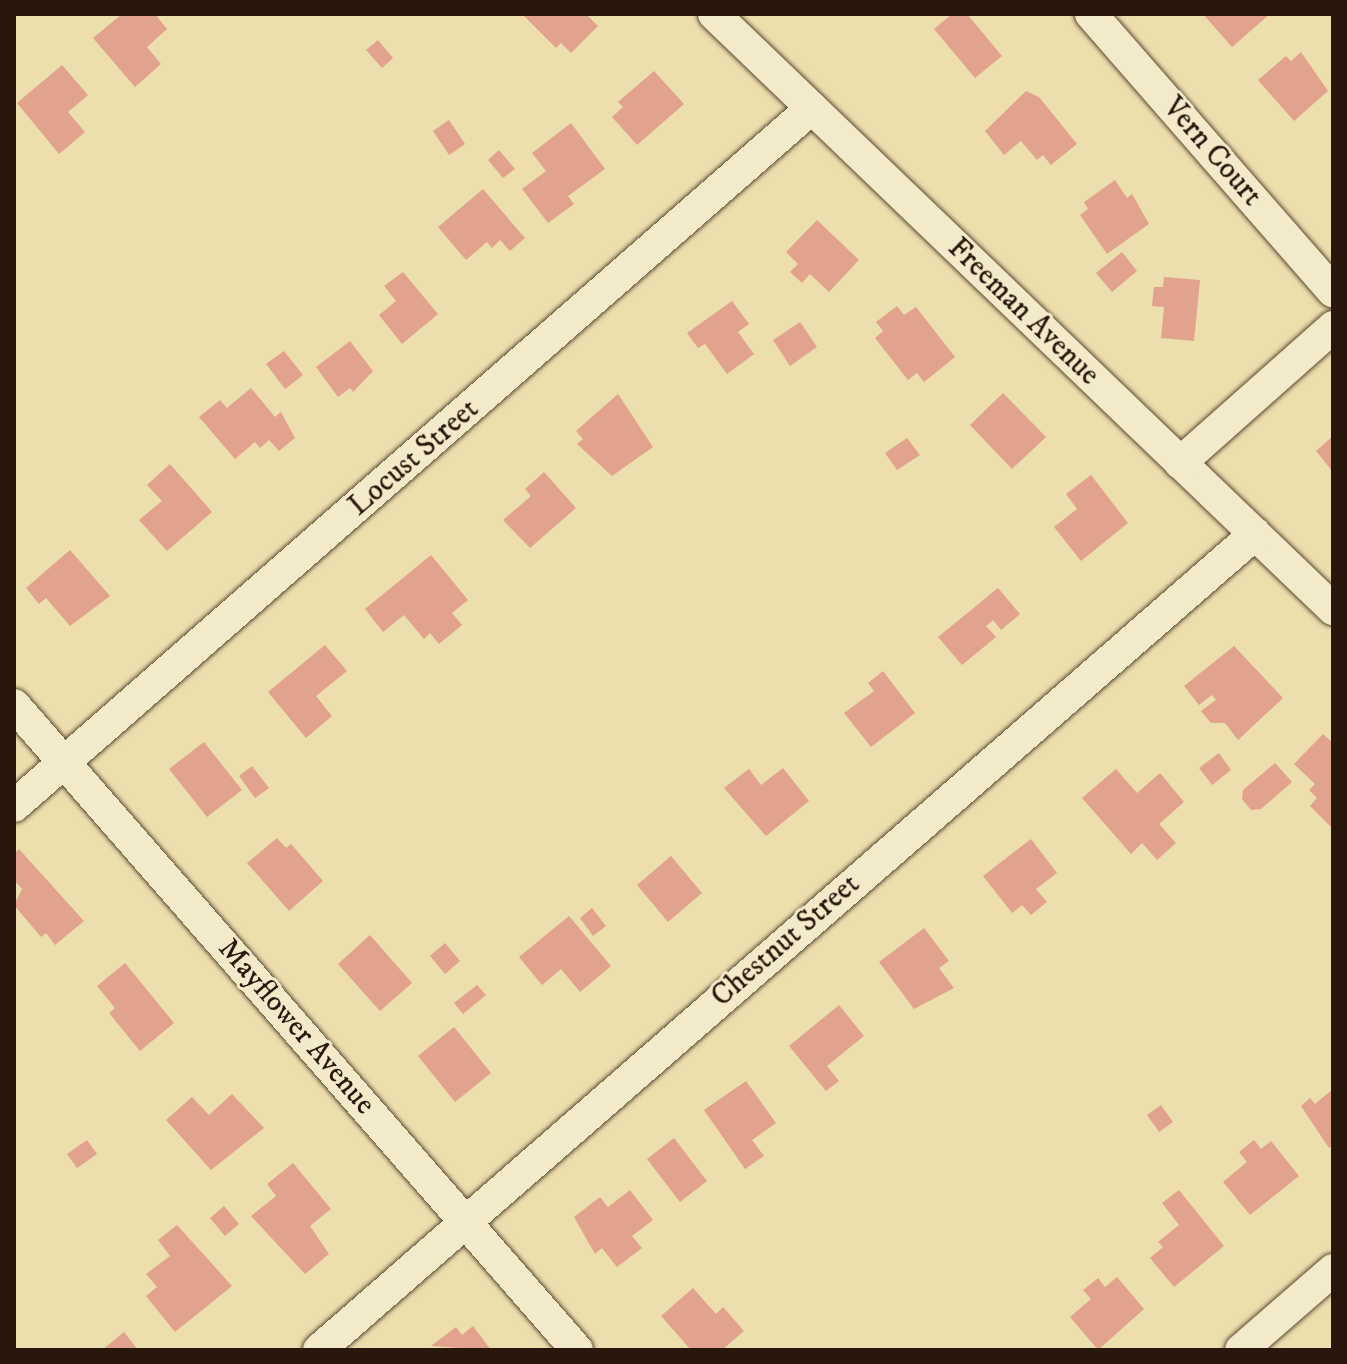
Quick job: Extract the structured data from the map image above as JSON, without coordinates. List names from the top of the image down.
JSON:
{
  "streets": {
    "street": [
      "Vern Court",
      "Freeman Avenue",
      "Locust Street",
      "Chestnut Street",
      "Mayflower Avenue"
    ]
  },
  "crossings": [
    ["Freeman Avenue", "Locust Street"],
    ["Freeman Avenue", "Chestnut Street"],
    ["Locust Street", "Mayflower Avenue"],
    ["Chestnut Street", "Mayflower Avenue"]
  ]
}
